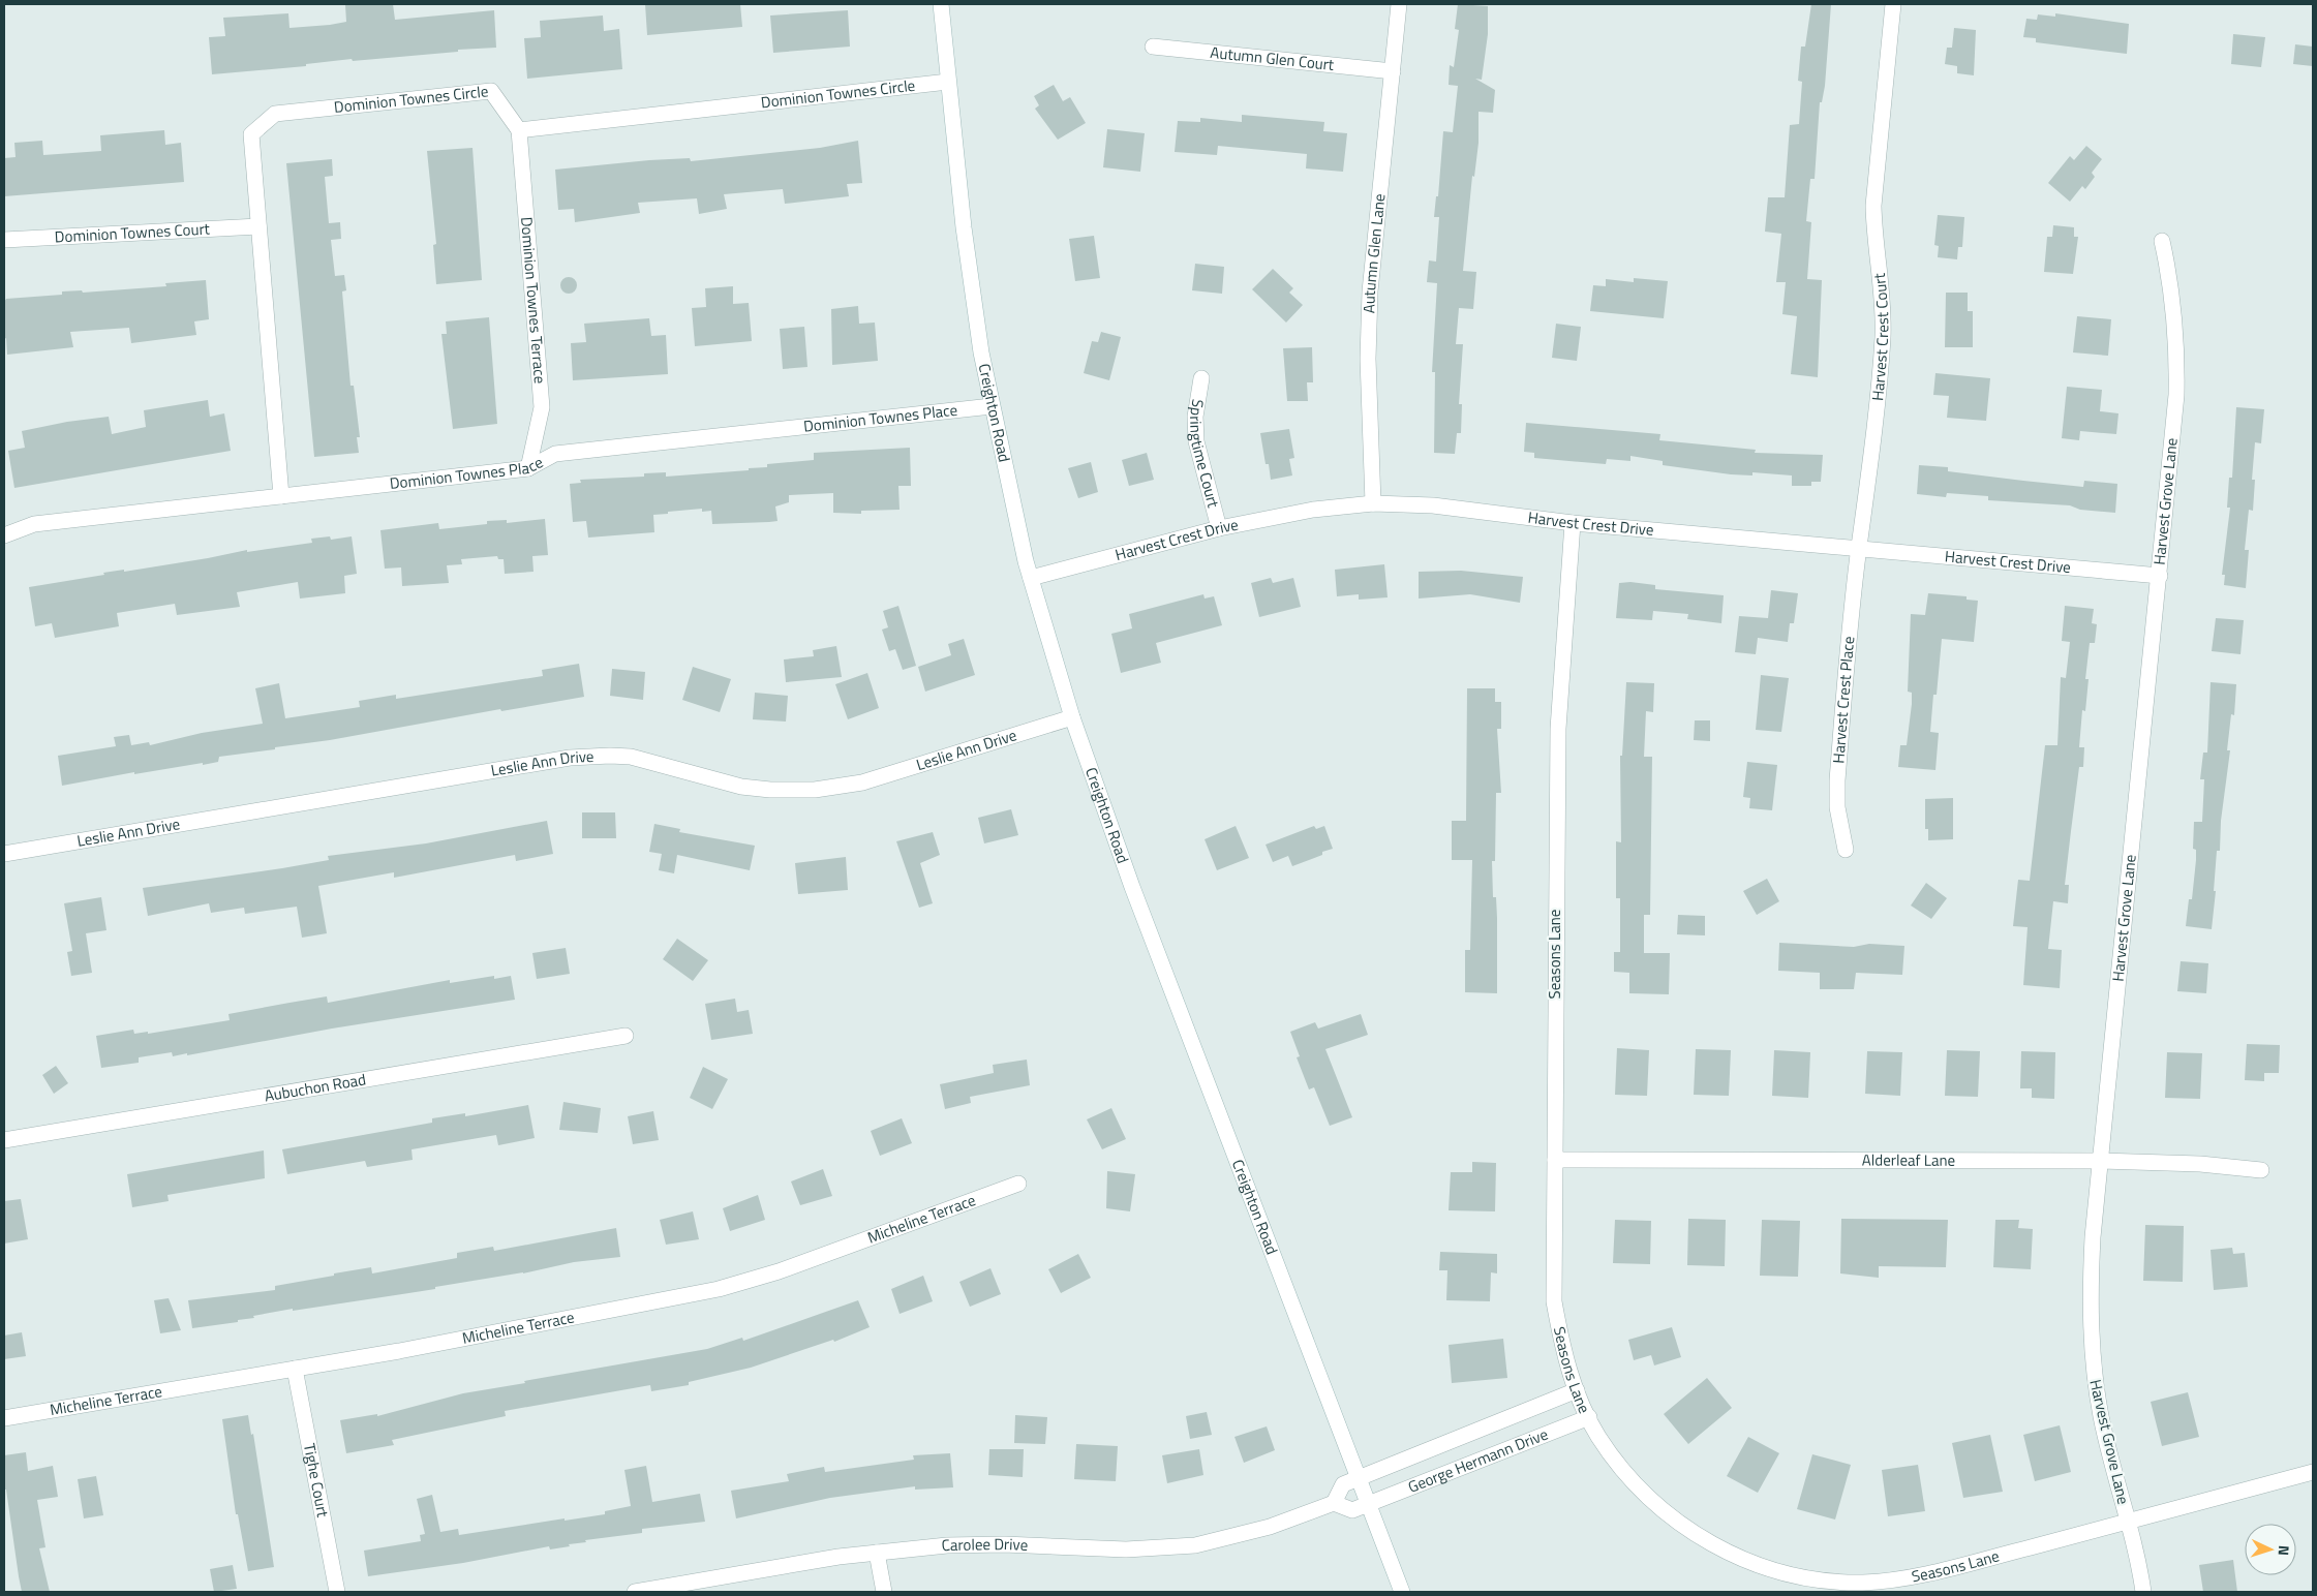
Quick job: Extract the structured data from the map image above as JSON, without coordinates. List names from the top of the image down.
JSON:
{
  "streets": {
    "street": [
      "Autumn Glen Court",
      "Dominion Townes Circle",
      "Dominion Townes Court",
      "Autumn Glen Lane",
      "Dominion Townes Terrace",
      "Harvest Crest Court",
      "Creighton Road",
      "Dominion Townes Place",
      "Springtime Court",
      "Harvest Grove Lane",
      "Harvest Crest Drive",
      "Harvest Crest Place",
      "Leslie Ann Drive",
      "Seasons Lane",
      "Aubuchon Road",
      "Alderleaf Lane",
      "Micheline Terrace",
      "George Hermann Drive",
      "Tighe Court",
      "Carolee Drive"
    ]
  },
  "crossings": [
    ["Autumn Glen Court", "Autumn Glen Lane"],
    ["Dominion Townes Circle", "Dominion Townes Court"],
    ["Dominion Townes Circle", "Dominion Townes Terrace"],
    ["Dominion Townes Circle", "Creighton Road"],
    ["Dominion Townes Circle", "Dominion Townes Place"],
    ["Autumn Glen Lane", "Harvest Crest Drive"],
    ["Dominion Townes Terrace", "Dominion Townes Place"],
    ["Harvest Crest Court", "Harvest Crest Drive"],
    ["Harvest Crest Court", "Harvest Crest Place"],
    ["Creighton Road", "Dominion Townes Place"],
    ["Creighton Road", "Harvest Crest Drive"],
    ["Creighton Road", "Leslie Ann Drive"],
    ["Creighton Road", "George Hermann Drive"],
    ["Springtime Court", "Harvest Crest Drive"],
    ["Harvest Grove Lane", "Harvest Crest Drive"],
    ["Harvest Grove Lane", "Seasons Lane"],
    ["Harvest Grove Lane", "Alderleaf Lane"],
    ["Harvest Crest Drive", "Harvest Crest Place"],
    ["Harvest Crest Drive", "Seasons Lane"],
    ["Seasons Lane", "Alderleaf Lane"],
    ["Seasons Lane", "George Hermann Drive"],
    ["Micheline Terrace", "Tighe Court"]
  ],
  "north": "right"
}
